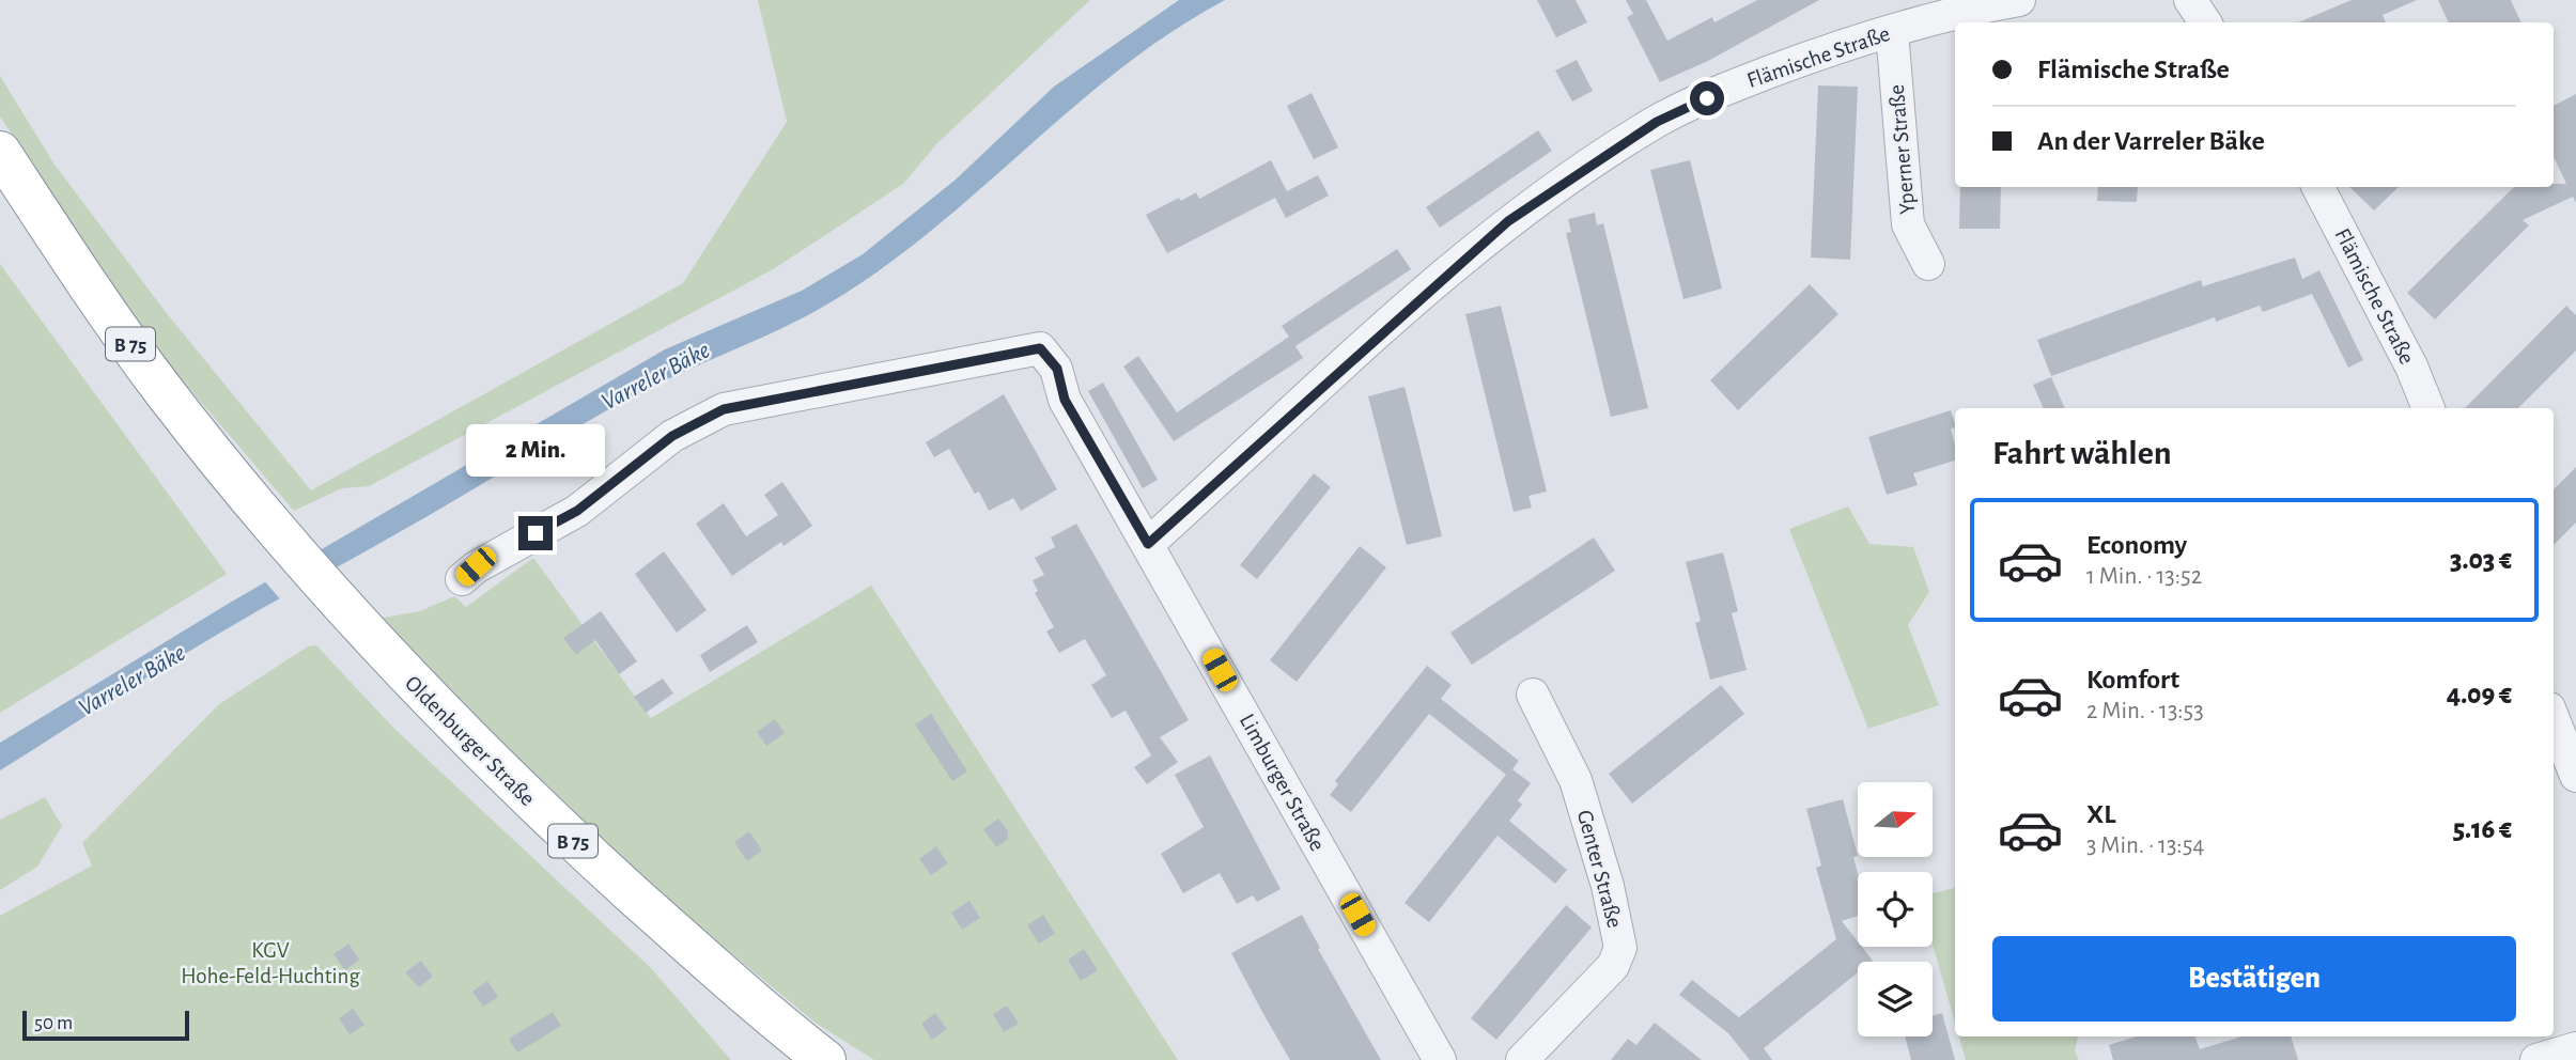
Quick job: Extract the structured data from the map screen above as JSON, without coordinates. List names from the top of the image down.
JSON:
{
  "streets": {
    "highway": ["B 75", "Oldenburger Straße"],
    "street": [
      "Flämische Straße",
      "Yperner Straße",
      "Limburger Straße",
      "Genter Straße"
    ]
  },
  "crossings": [
    ["Flämische Straße", "Yperner Straße"],
    ["Flämische Straße", "Limburger Straße"],
    ["B 75", "Oldenburger Straße"]
  ],
  "water": ["Varreler Bäke"],
  "parks": ["KGV Hohe-Feld-Huchting"],
  "scale_bar": "50 m",
  "north": "right",
  "page": {
    "banner": ["Flämische Straße", "An der Varreler Bäke"],
    "heading": "Fahrt wählen",
    "bubble": "2 Min.",
    "list": [
      {
        "name": "Economy",
        "note": "1 Min. · 13:52",
        "value": "3.03 €"
      },
      {
        "name": "Komfort",
        "note": "2 Min. · 13:53",
        "value": "4.09 €"
      },
      {
        "name": "XL",
        "note": "3 Min. · 13:54",
        "value": "5.16 €"
      }
    ],
    "buttons": "Bestätigen",
    "scale": "50 m"
  }
}
